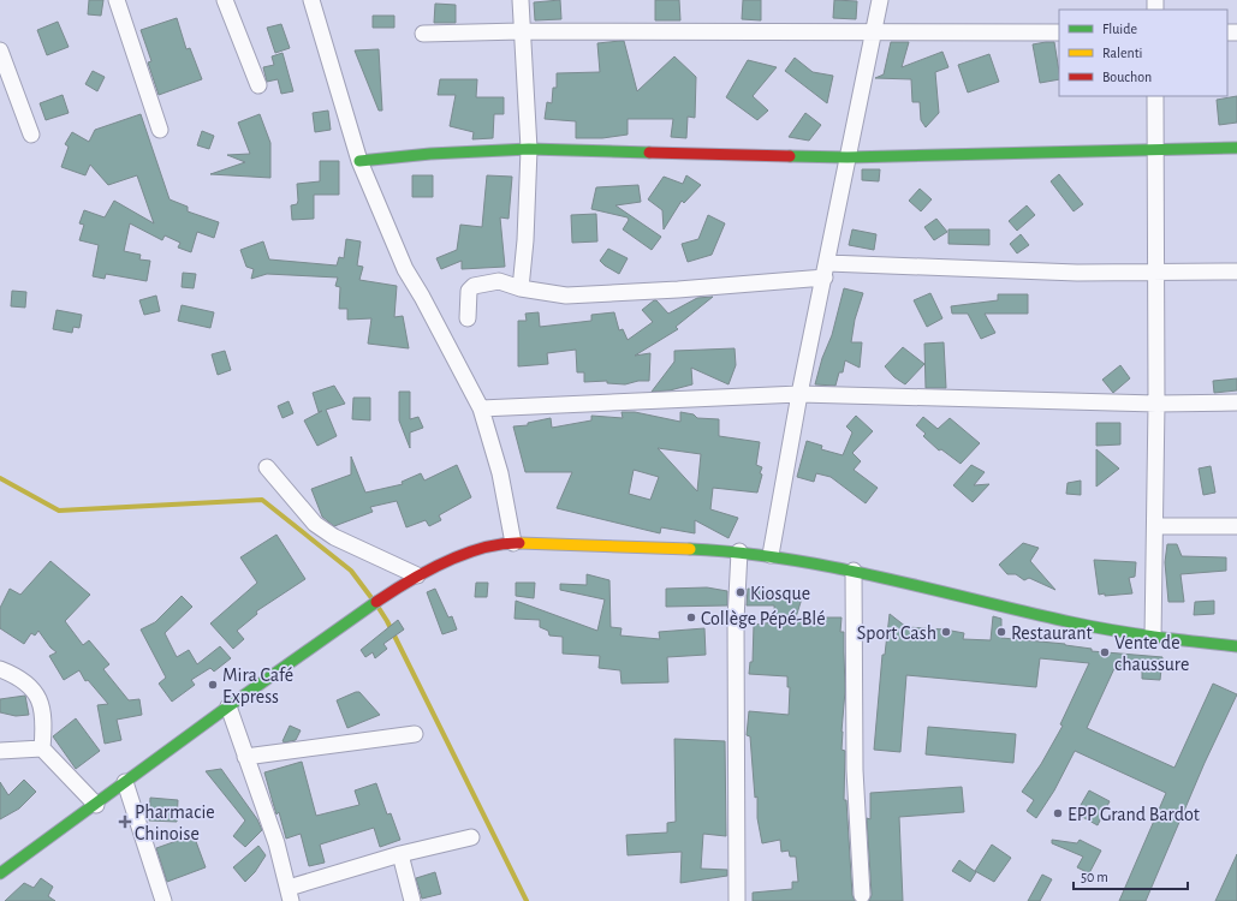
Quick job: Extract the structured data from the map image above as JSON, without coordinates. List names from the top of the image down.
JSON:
{
  "places": {
    "other": [
      "Kiosque",
      "Collège Pépé-Blé",
      "Sport Cash",
      "Restaurant",
      "Vente de chaussure",
      "Mira Café Express",
      "EPP Grand Bardot"
    ],
    "health": ["Pharmacie Chinoise"]
  },
  "legend": ["Fluide", "Ralenti", "Bouchon"],
  "scale_bar": "50 m"
}
